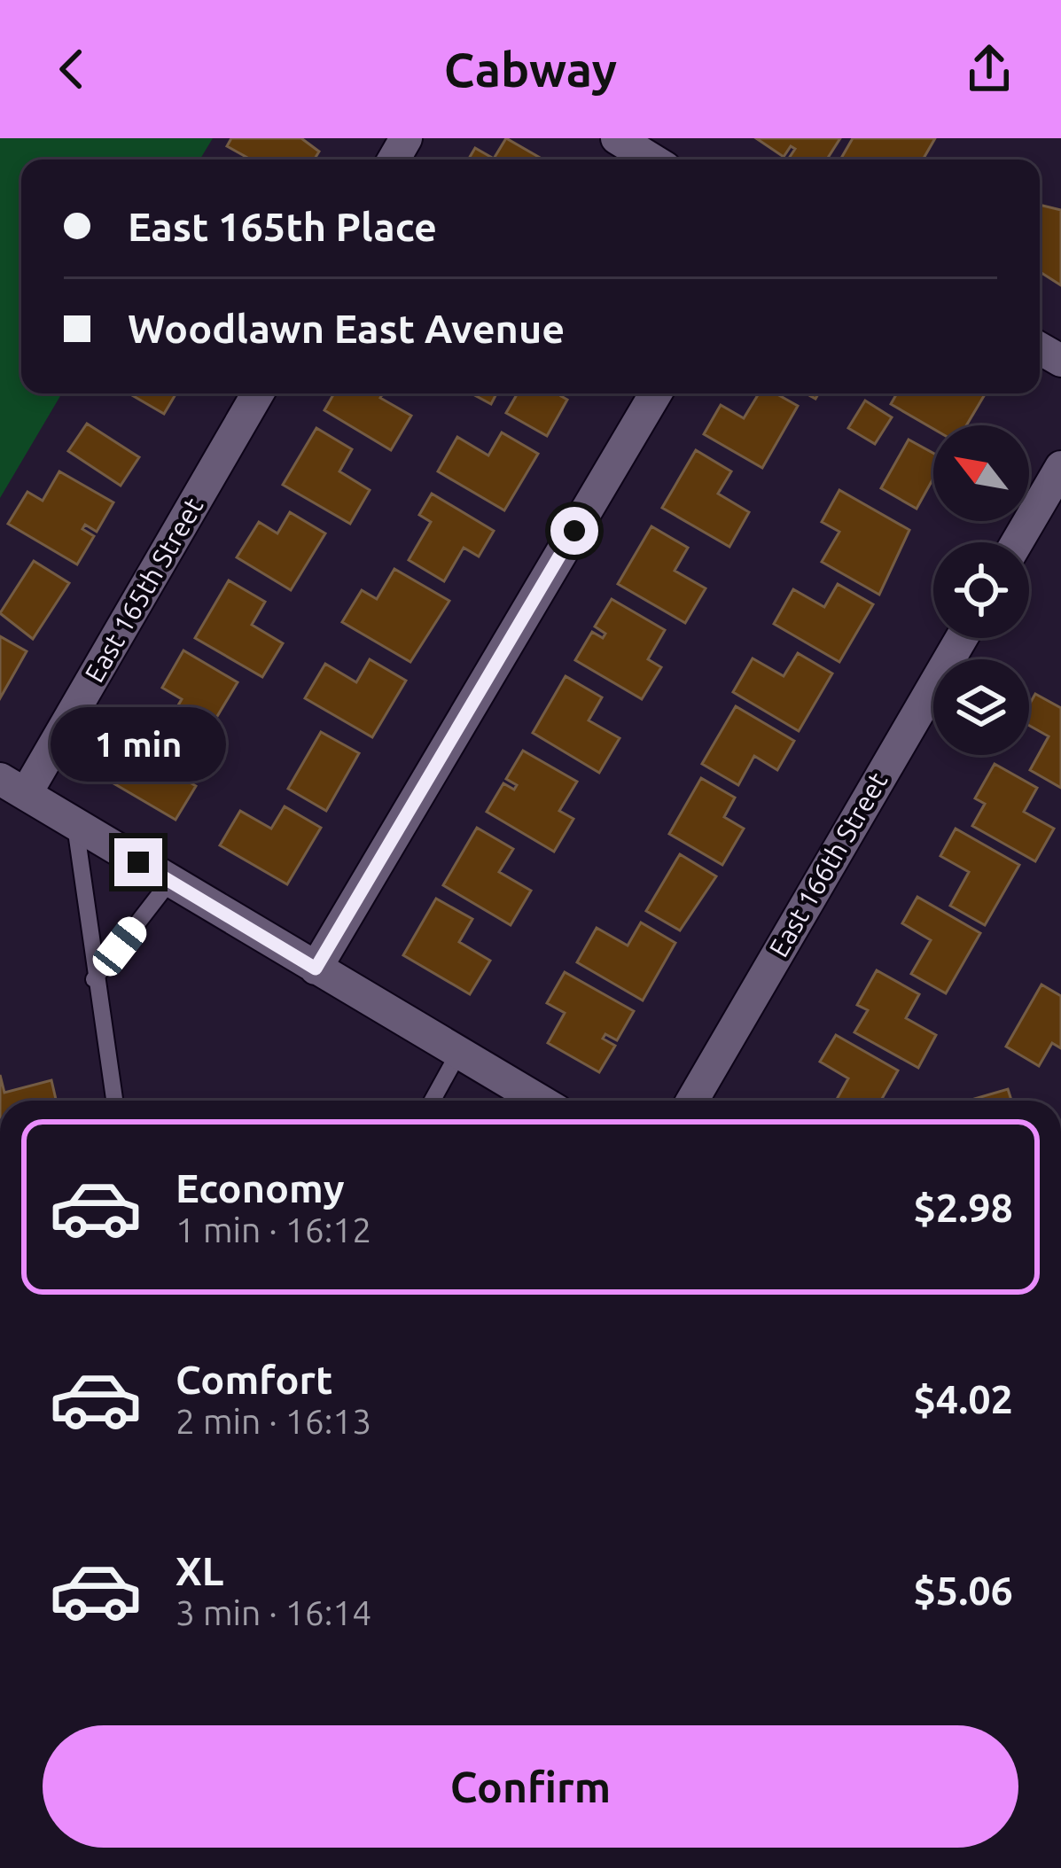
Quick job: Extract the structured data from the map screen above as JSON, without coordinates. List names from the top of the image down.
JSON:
{
  "streets": {
    "street": ["East 165th Street", "East 166th Street"]
  },
  "north": "top left",
  "page": {
    "header": "Cabway",
    "banner": ["East 165th Place", "Woodlawn East Avenue"],
    "bubble": "1 min",
    "list": [
      {
        "name": "Economy",
        "note": "1 min · 16:12",
        "value": "$2.98"
      },
      {
        "name": "Comfort",
        "note": "2 min · 16:13",
        "value": "$4.02"
      },
      {
        "name": "XL",
        "note": "3 min · 16:14",
        "value": "$5.06"
      }
    ],
    "buttons": "Confirm"
  }
}
